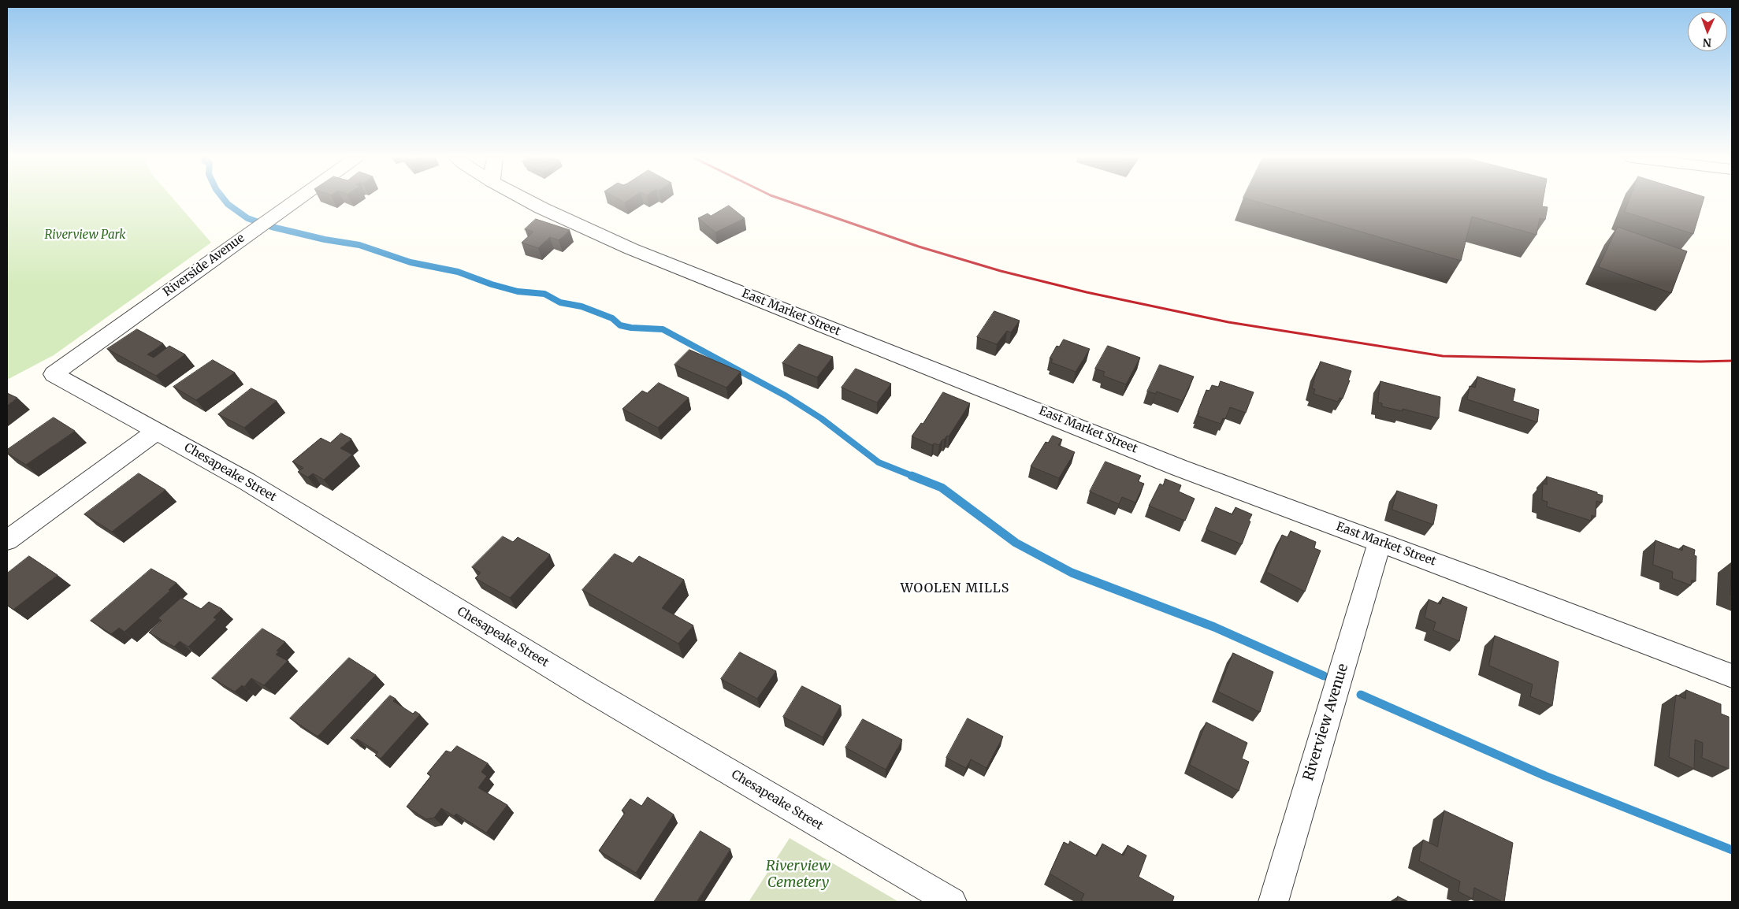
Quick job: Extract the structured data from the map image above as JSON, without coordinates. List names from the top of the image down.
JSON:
{
  "streets": {
    "street": [
      "Riverside Avenue",
      "East Market Street",
      "Chesapeake Street",
      "Riverview Avenue"
    ]
  },
  "crossings": [
    ["Riverside Avenue", "Chesapeake Street"],
    ["East Market Street", "Riverview Avenue"]
  ],
  "districts": ["WOOLEN MILLS"],
  "parks": ["Riverview Park", "Riverview Cemetery"],
  "north": "bottom"
}
